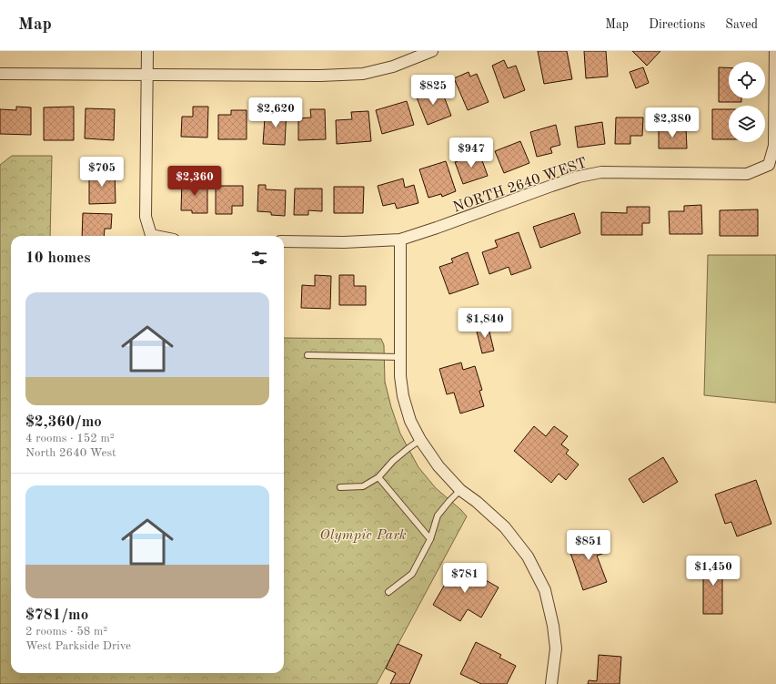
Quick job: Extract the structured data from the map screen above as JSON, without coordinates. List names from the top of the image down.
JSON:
{
  "streets": {
    "street": ["NORTH 2640 WEST"]
  },
  "parks": ["Olympic Park"],
  "page": {
    "header": "Map",
    "nav": ["Map", "Directions", "Saved"],
    "price": [
      "$825",
      "$2,620",
      "$2,380",
      "$947",
      "$705",
      "$2,360",
      "$1,840",
      "$851",
      "$1,450",
      "$781"
    ],
    "heading": "10 homes",
    "list": [
      {
        "name": "$2,360/mo",
        "note": "4 rooms · 152 m² · North 2640 West"
      },
      {
        "name": "$781/mo",
        "note": "2 rooms · 58 m² · West Parkside Drive"
      }
    ]
  }
}
